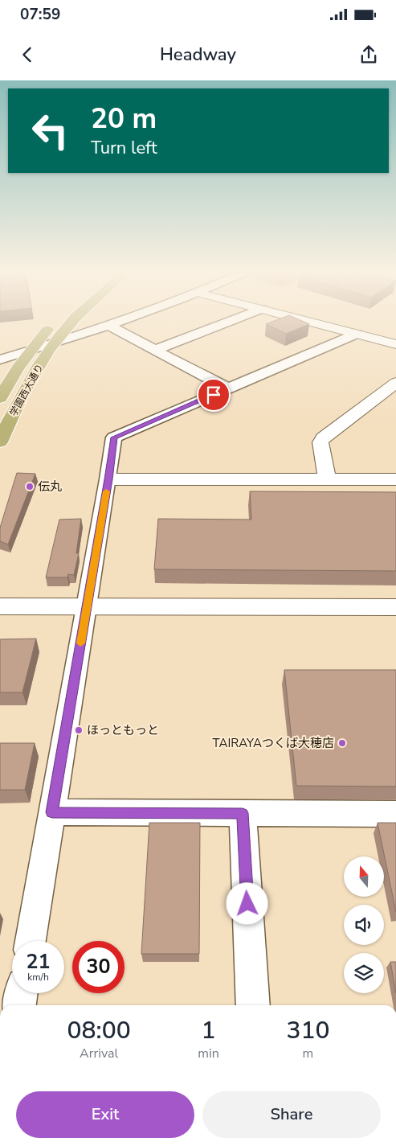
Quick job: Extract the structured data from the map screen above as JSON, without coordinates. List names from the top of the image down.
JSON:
{
  "streets": {
    "highway": ["学園西大通り"]
  },
  "places": ["伝丸", "ほっともっと", "TAIRAYAつくば大穂店"],
  "north": "top",
  "page": {
    "status": "07:59",
    "header": "Headway",
    "turn": ["20 m", "Turn left"],
    "speed": "21 km/h",
    "limit": "30",
    "eta": [
      "08:00",
      "Arrival",
      "1",
      "min",
      "310",
      "m"
    ],
    "buttons": ["Exit", "Share"]
  }
}
